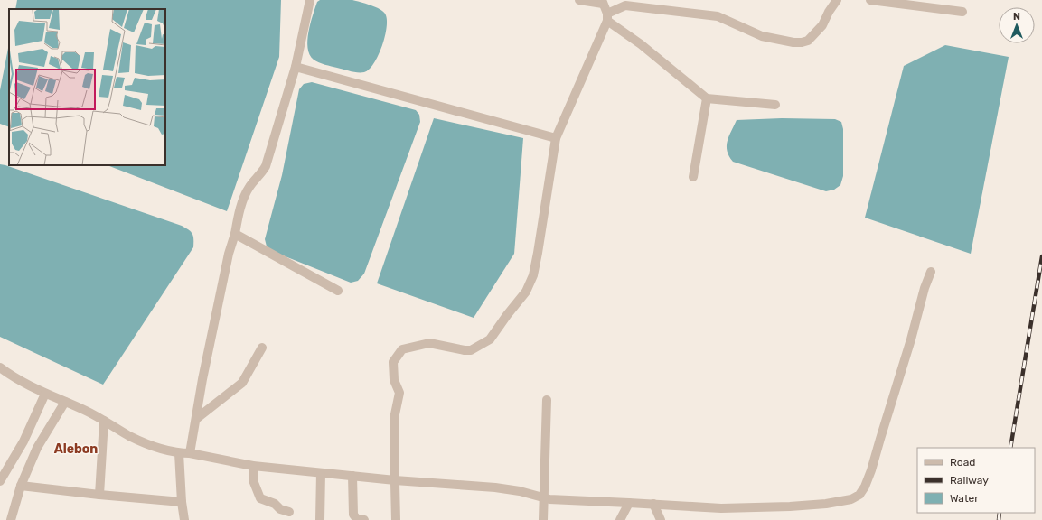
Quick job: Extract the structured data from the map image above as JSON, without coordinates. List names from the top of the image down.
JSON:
{
  "districts": ["Alebon"],
  "legend": ["Road", "Railway", "Water"],
  "north": "top"
}
